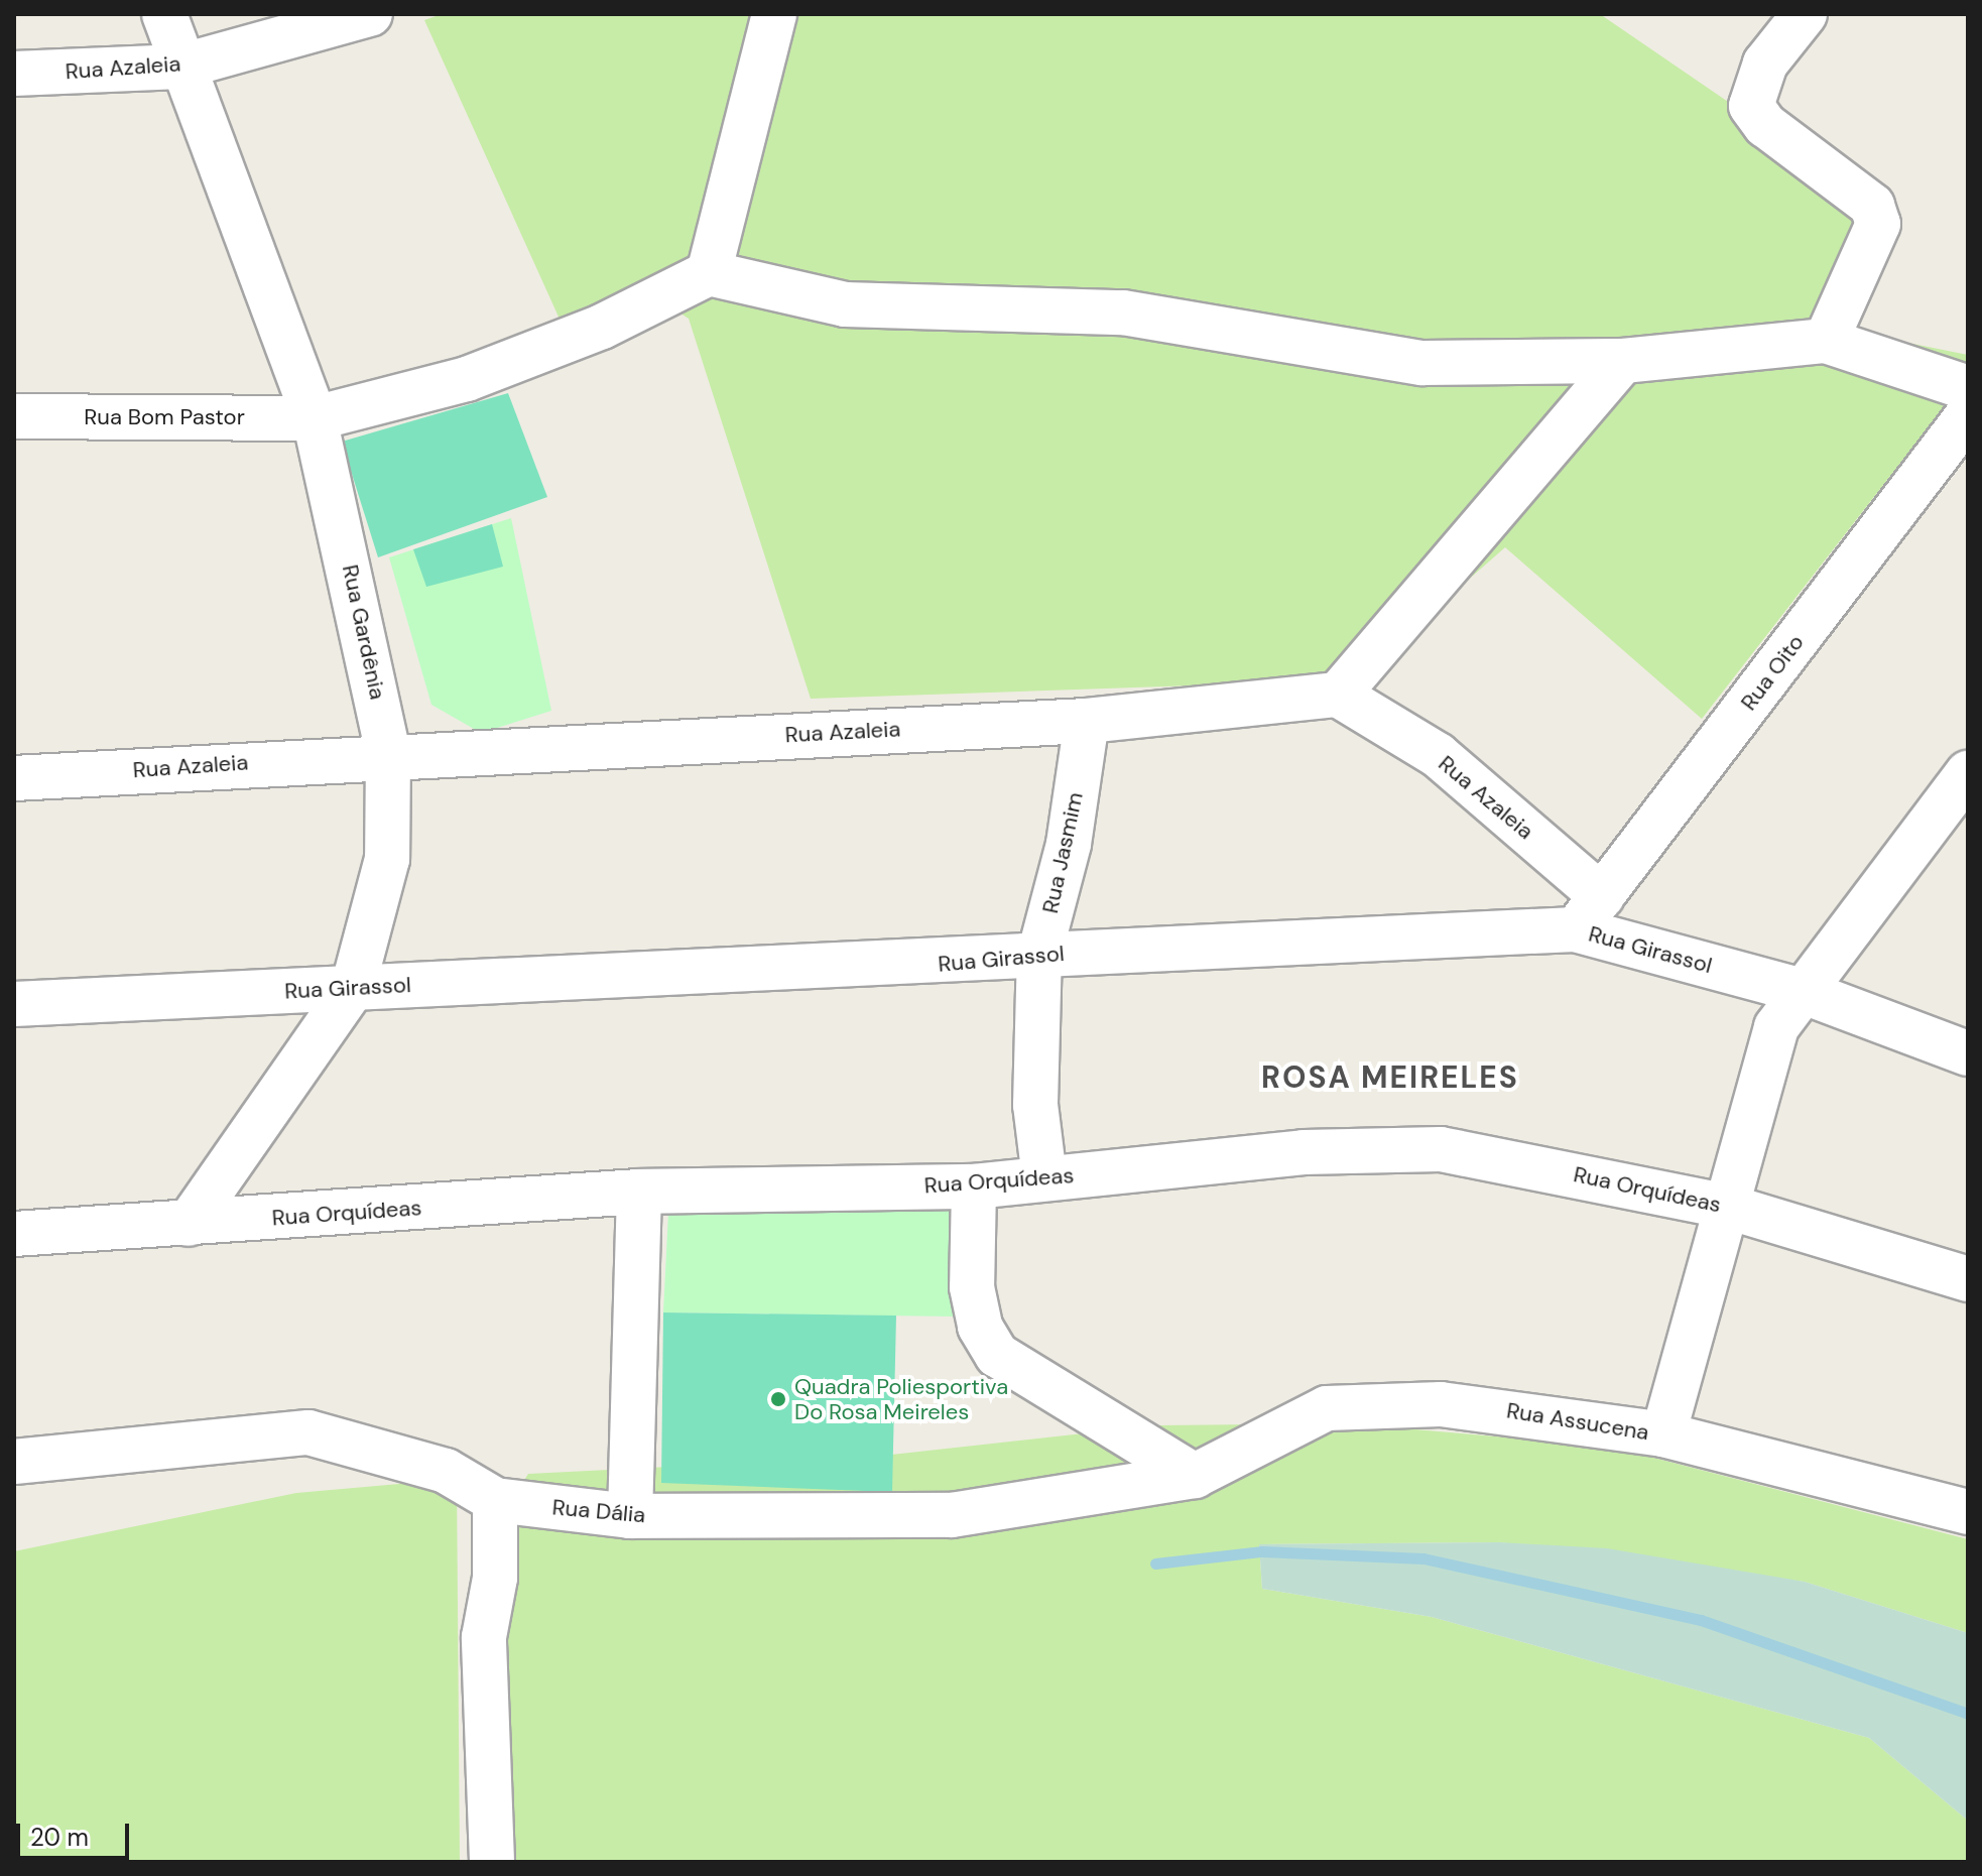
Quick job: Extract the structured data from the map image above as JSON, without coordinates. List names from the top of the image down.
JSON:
{
  "streets": {
    "street": [
      "Rua Azaleia",
      "Rua Bom Pastor",
      "Rua Gardênia",
      "Rua Oito",
      "Rua Jasmim",
      "Rua Girassol",
      "Rua Orquídeas",
      "Rua Assucena",
      "Rua Dália"
    ]
  },
  "crossings": [
    ["Rua Azaleia", "Rua Gardênia"],
    ["Rua Azaleia", "Rua Oito"],
    ["Rua Azaleia", "Rua Jasmim"],
    ["Rua Azaleia", "Rua Girassol"],
    ["Rua Bom Pastor", "Rua Gardênia"],
    ["Rua Gardênia", "Rua Girassol"],
    ["Rua Gardênia", "Rua Orquídeas"],
    ["Rua Oito", "Rua Girassol"],
    ["Rua Jasmim", "Rua Girassol"],
    ["Rua Jasmim", "Rua Orquídeas"],
    ["Rua Assucena", "Rua Dália"]
  ],
  "districts": ["ROSA MEIRELES"],
  "places": ["Quadra Poliesportiva Do Rosa Meireles"],
  "scale_bar": "20 m"
}
